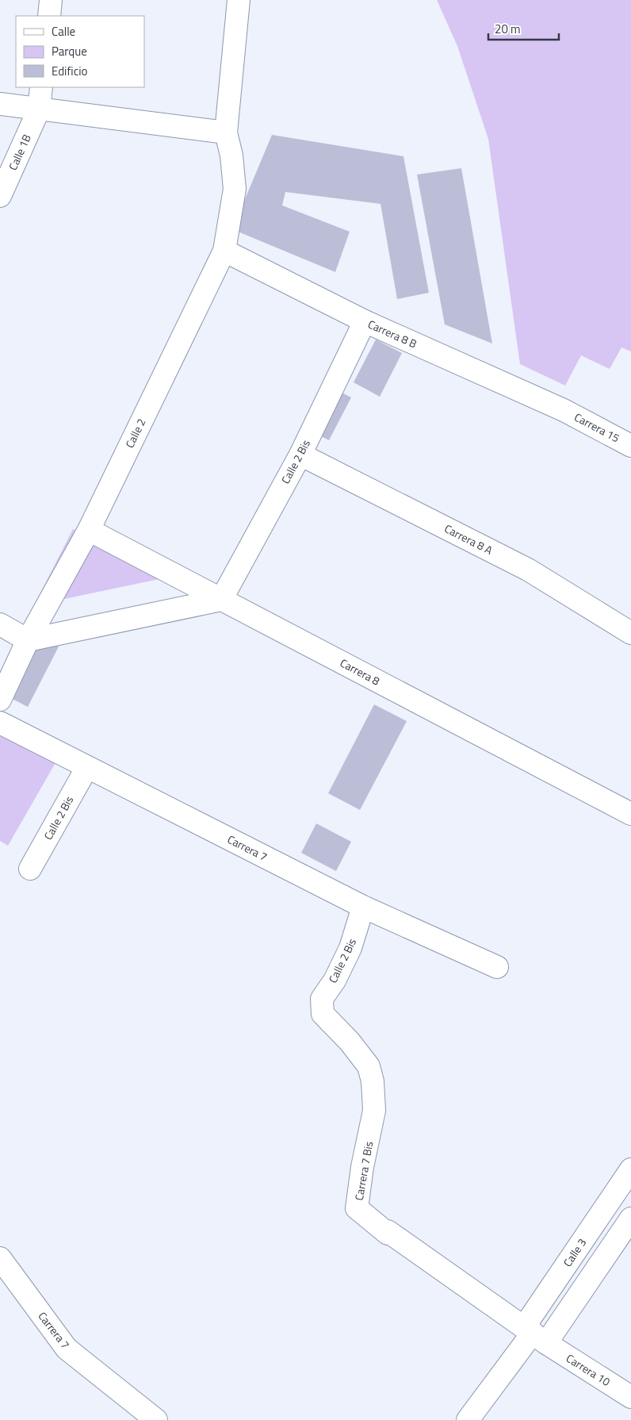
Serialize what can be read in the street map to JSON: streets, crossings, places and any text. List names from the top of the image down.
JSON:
{
  "streets": {
    "street": [
      "Calle 1B",
      "Carrera 8 B",
      "Carrera 15",
      "Calle 2",
      "Calle 2 Bis",
      "Carrera 8 A",
      "Carrera 8",
      "Carrera 7",
      "Carrera 7 Bis",
      "Calle 3",
      "Carrera 10"
    ]
  },
  "crossings": [
    ["Carrera 8 B", "Carrera 15"],
    ["Carrera 8 B", "Calle 2"],
    ["Carrera 8 B", "Calle 2 Bis"],
    ["Calle 2", "Carrera 8"],
    ["Calle 2 Bis", "Carrera 8 A"],
    ["Calle 2 Bis", "Carrera 8"],
    ["Calle 2 Bis", "Carrera 7"],
    ["Calle 2 Bis", "Carrera 7 Bis"],
    ["Carrera 7 Bis", "Calle 3"],
    ["Carrera 7 Bis", "Carrera 10"],
    ["Calle 3", "Carrera 10"]
  ],
  "legend": ["Calle", "Parque", "Edificio"],
  "scale_bar": "20 m"
}
